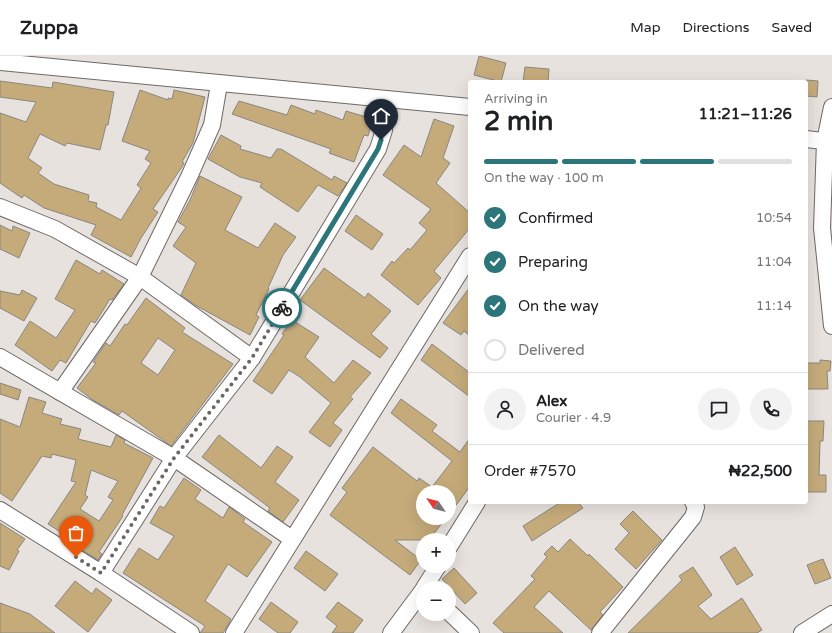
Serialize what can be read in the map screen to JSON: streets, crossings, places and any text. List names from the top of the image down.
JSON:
{
  "north": "top left",
  "page": {
    "header": "Zuppa",
    "nav": ["Map", "Directions", "Saved"],
    "heading": ["2 min", "Arriving in", "11:21–11:26"],
    "panel": [
      "Alex",
      "Courier · 4.9",
      "Order #7570",
      "₦22,500"
    ],
    "bar": "On the way · 100 m",
    "list": [
      ["Confirmed", "10:54"],
      ["Preparing", "11:04"],
      ["On the way", "11:14"],
      "Delivered"
    ],
    "map_buttons": ["+", "−"]
  }
}
